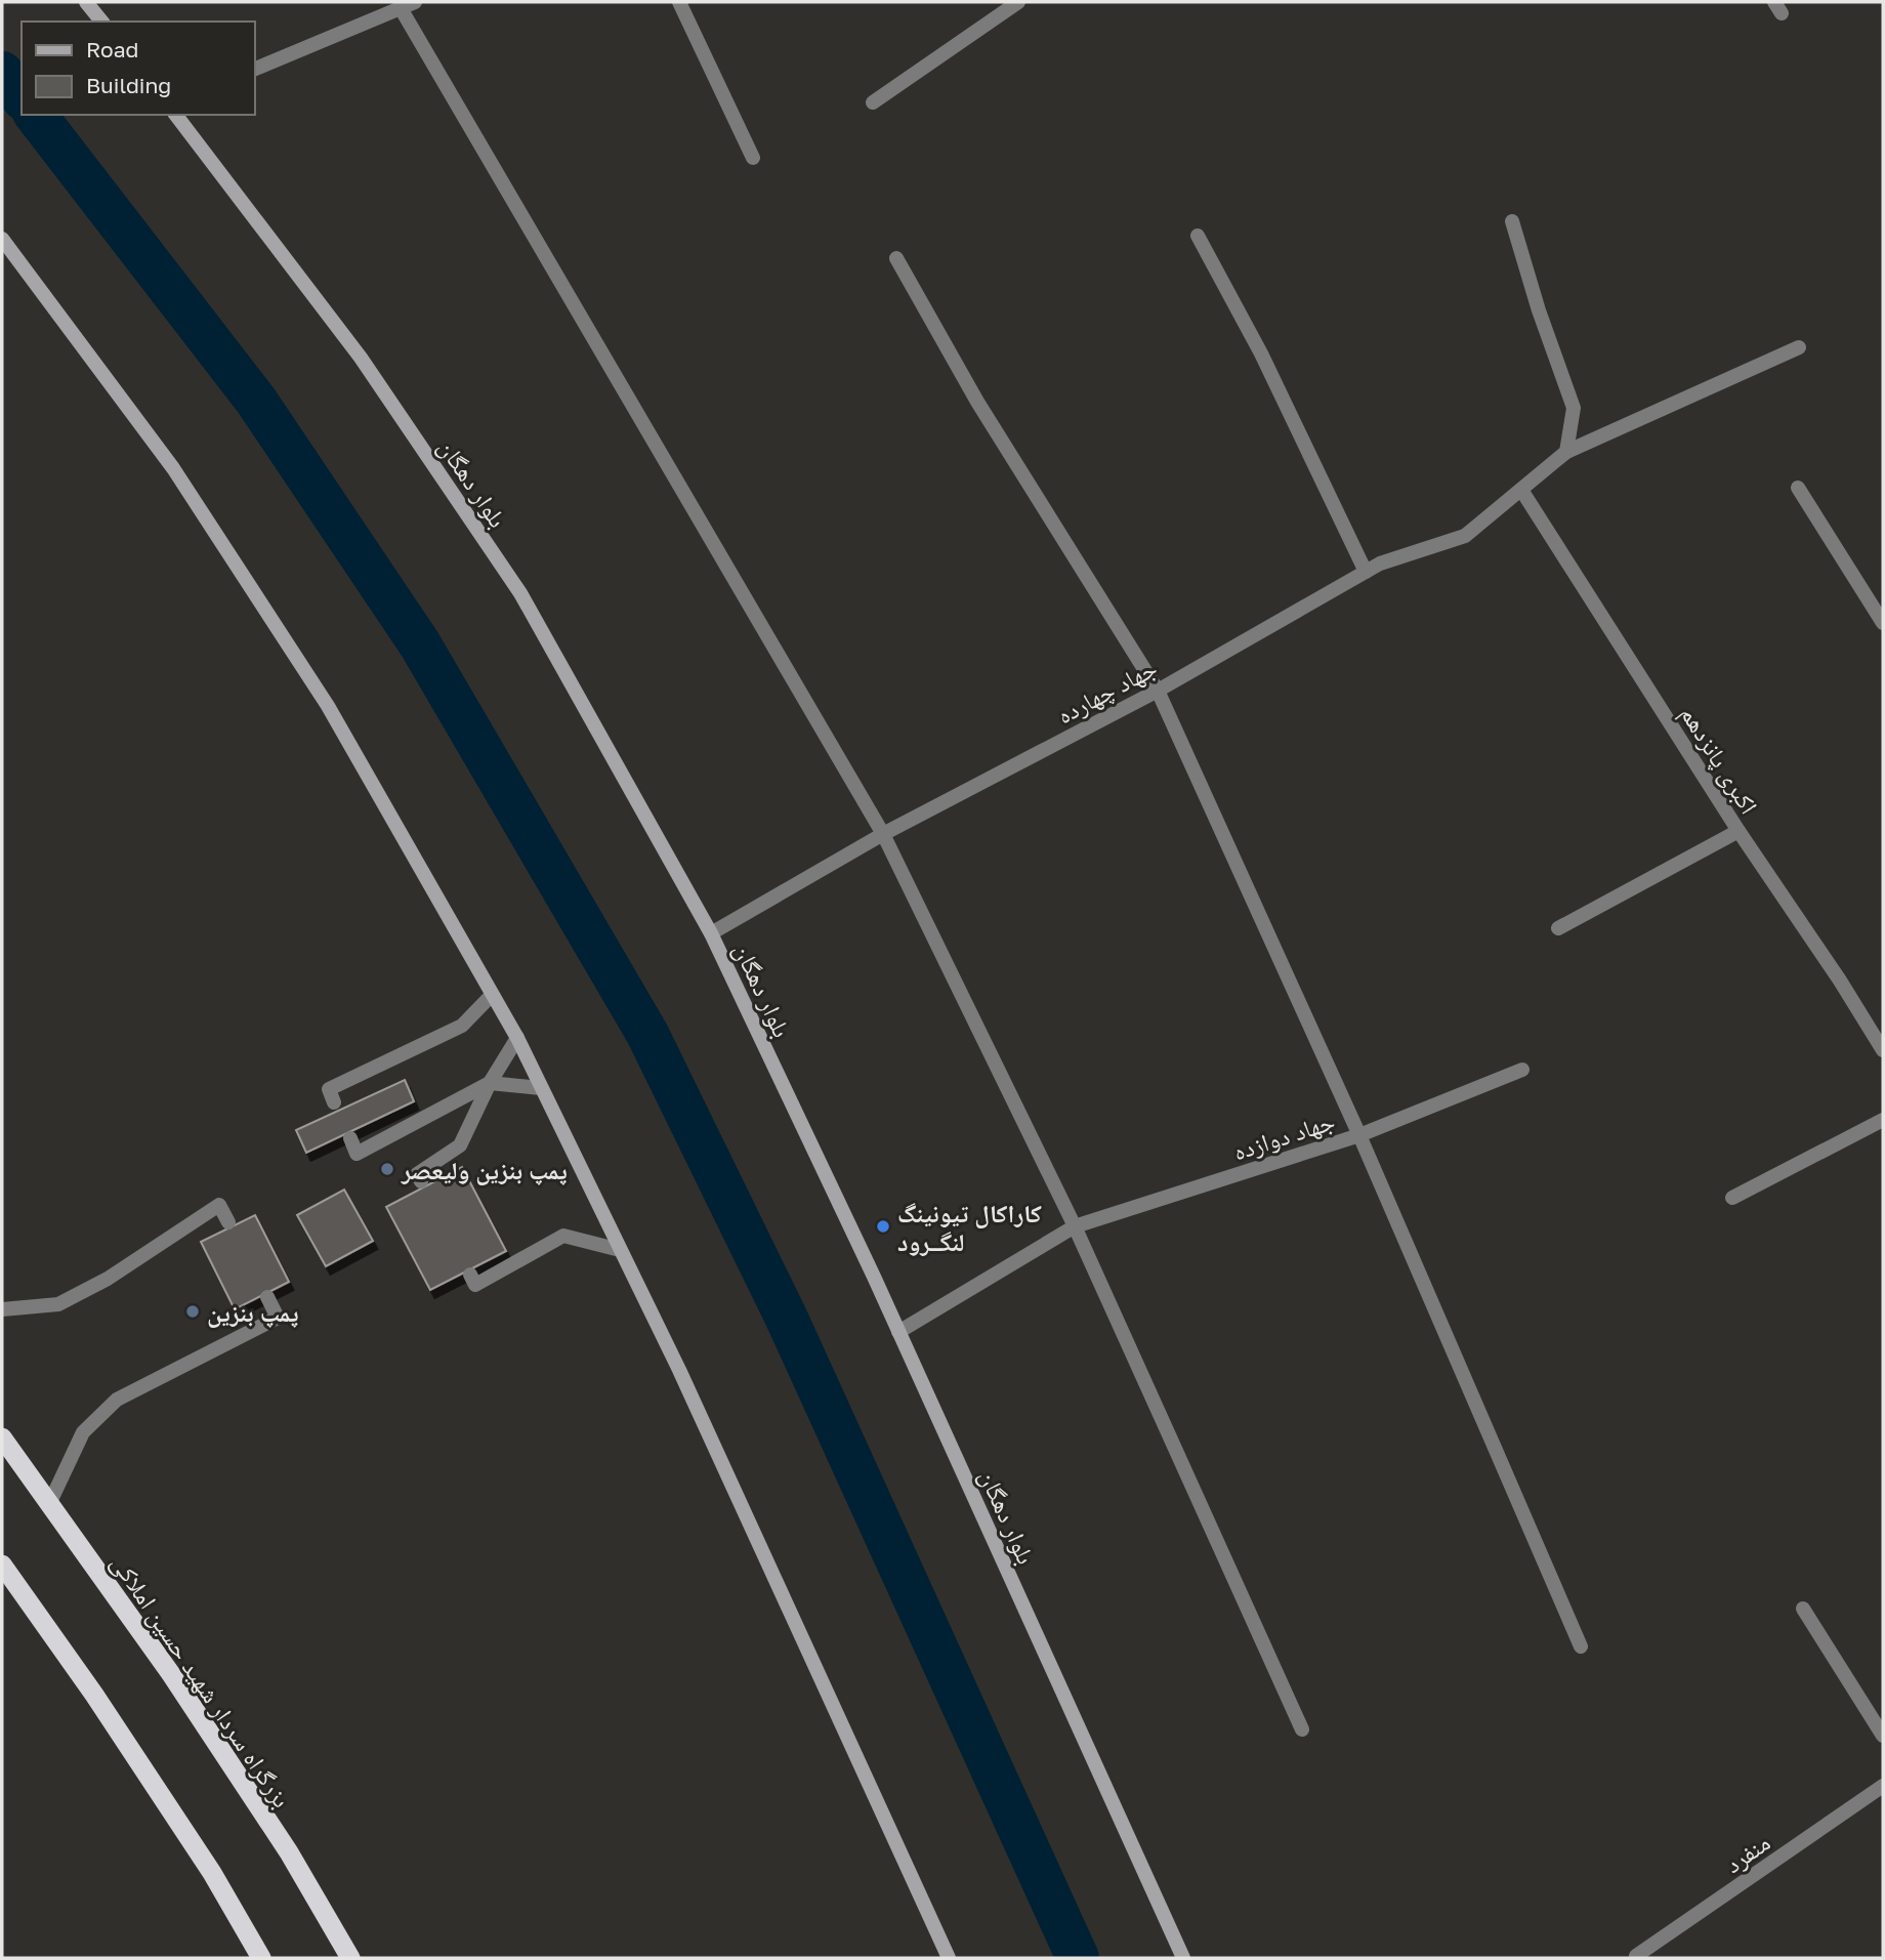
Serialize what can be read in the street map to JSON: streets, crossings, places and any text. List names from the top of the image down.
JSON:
{
  "streets": {
    "highway": ["بزرگراه سردار شهید حسین املاکی"],
    "main road": ["بلوار دهگان"],
    "street": [
      "جهاد چهارده",
      "اکبری پانزدهم",
      "جهاد دوازده",
      "منفرد"
    ]
  },
  "crossings": [
    ["بلوار دهگان", "جهاد چهارده"],
    ["بلوار دهگان", "جهاد دوازده"],
    ["جهاد چهارده", "اکبری پانزدهم"],
    ["جهاد چهارده", "جهاد دوازده"]
  ],
  "places": ["پمپ بنزین ولیعصر", "کاراکال تیونینگ لنگــرود", "پمپ بنزین"],
  "legend": ["Road", "Building"]
}
